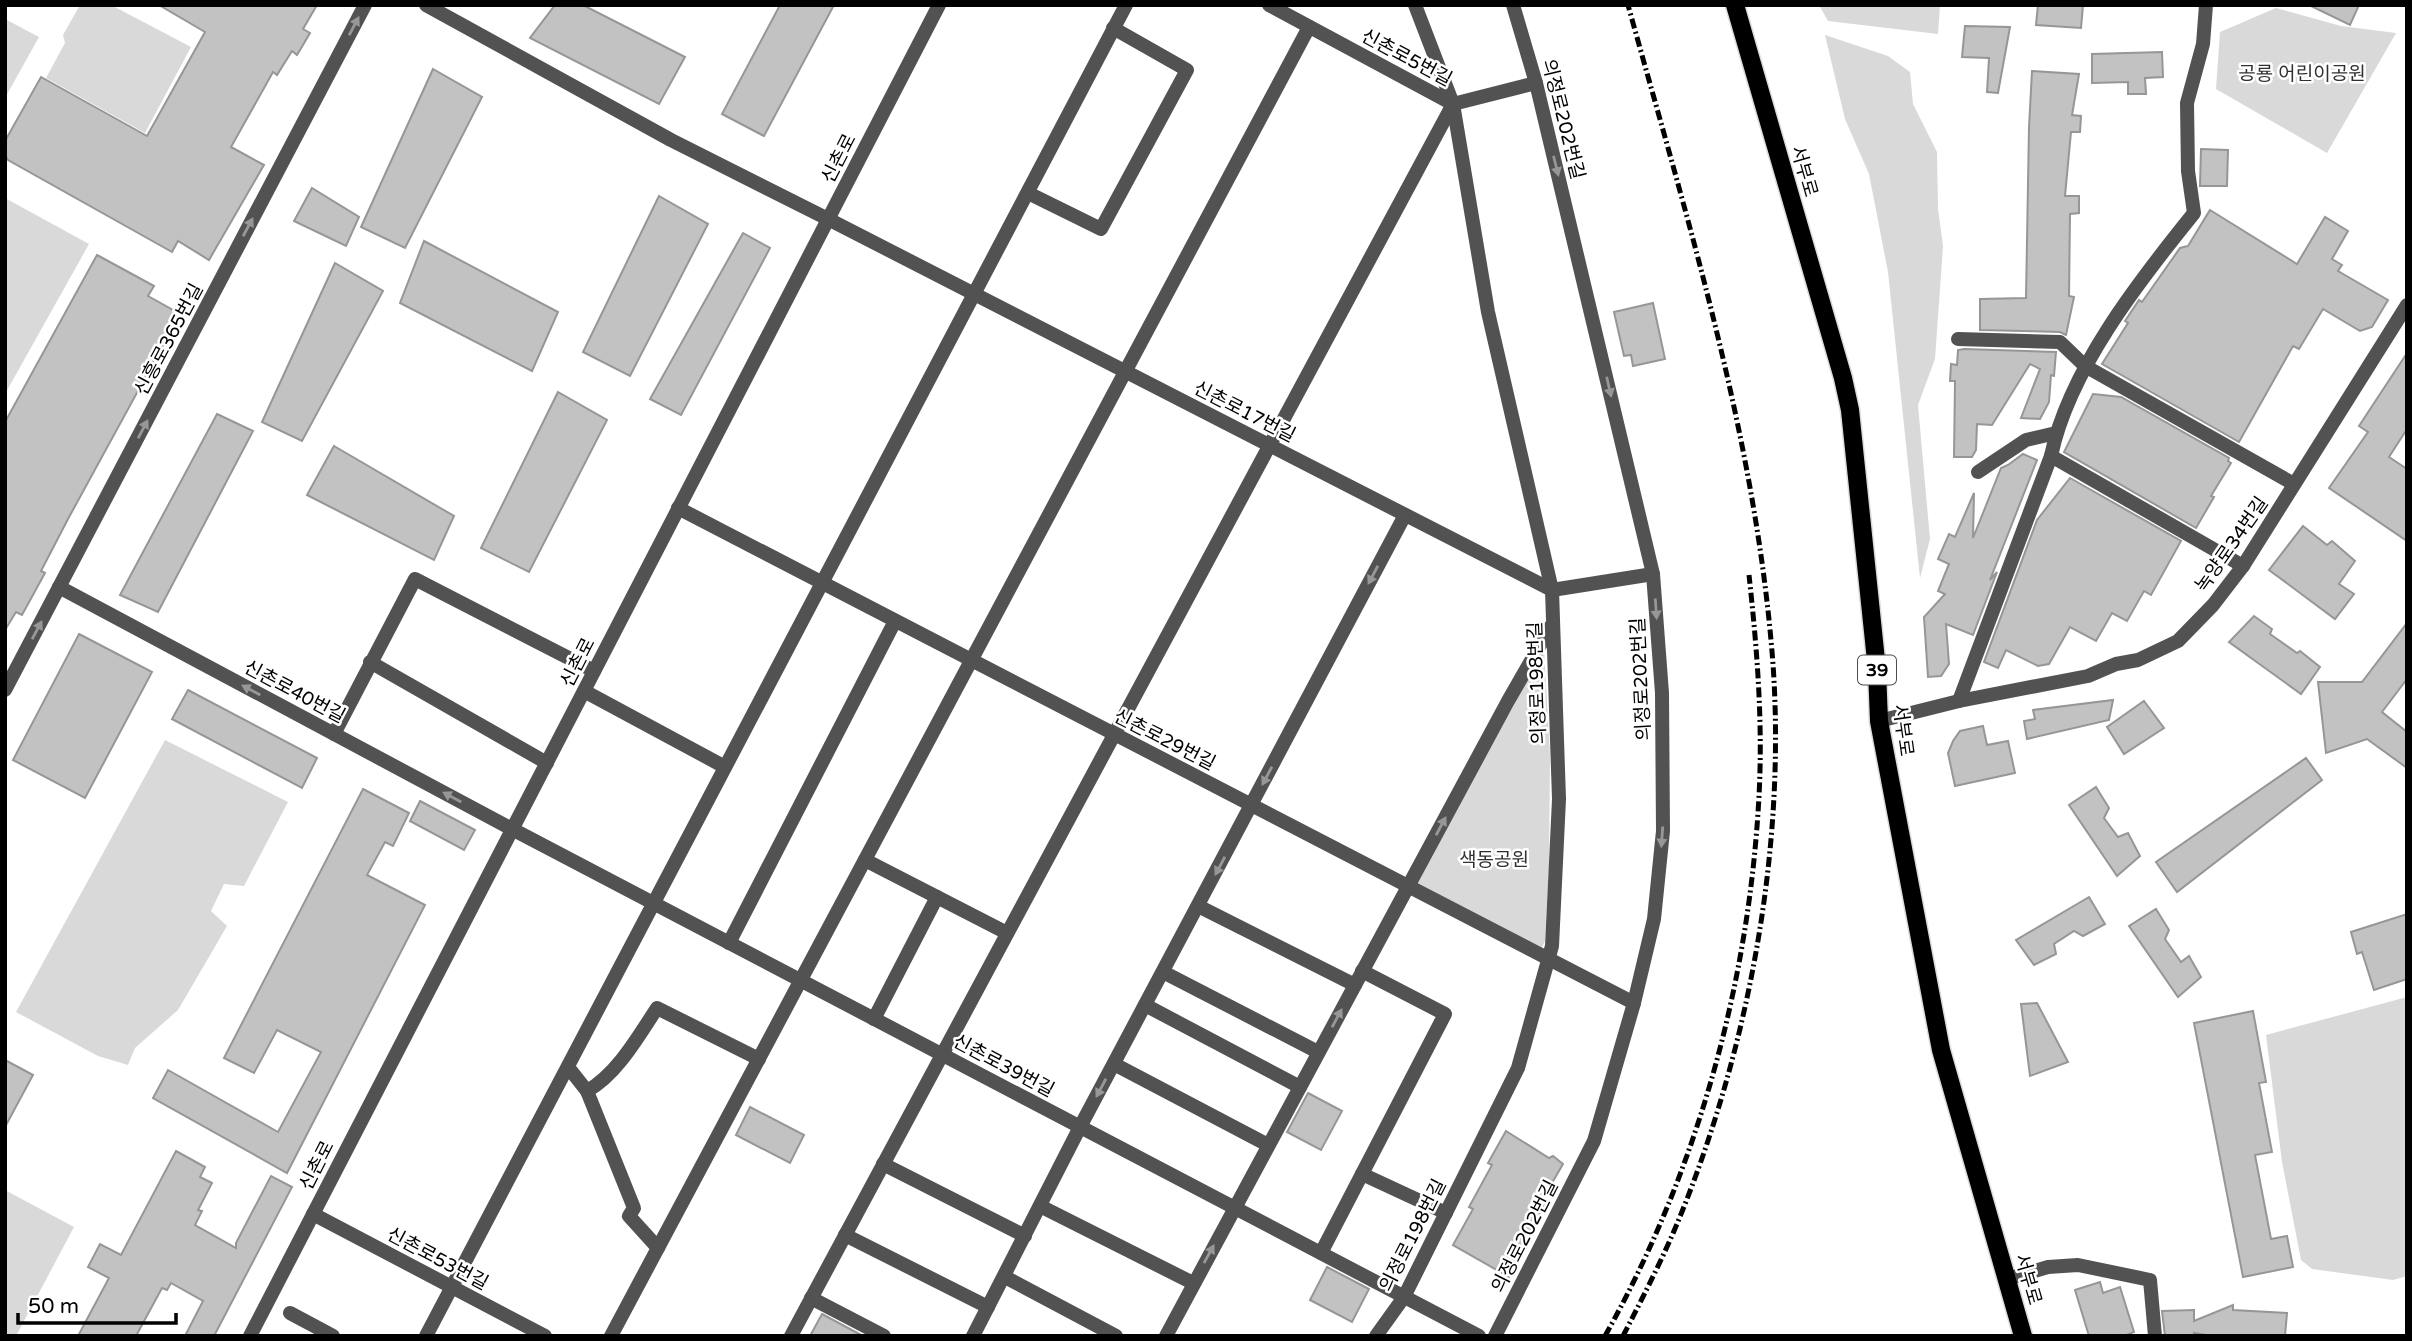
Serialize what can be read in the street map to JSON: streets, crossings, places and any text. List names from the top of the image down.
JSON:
{
  "streets": {
    "main road": ["서부로", "39"],
    "street": [
      "신촌로5번길",
      "의정로202번길",
      "신촌로",
      "신흥로365번길",
      "신촌로17번길",
      "녹양로34번길",
      "의정로198번길",
      "신촌로40번길",
      "신촌로29번길",
      "신촌로39번길",
      "신촌로53번길"
    ]
  },
  "crossings": [
    ["신촌로5번길", "의정로198번길"],
    ["의정로202번길", "신촌로29번길"],
    ["신촌로", "신촌로17번길"],
    ["신촌로", "신촌로40번길"],
    ["신촌로", "신촌로29번길"],
    ["신촌로", "신촌로39번길"],
    ["신촌로", "신촌로53번길"],
    ["서부로", "녹양로34번길"],
    ["신흥로365번길", "신촌로40번길"],
    ["신촌로17번길", "의정로198번길"],
    ["의정로198번길", "신촌로29번길"],
    ["의정로198번길", "신촌로39번길"],
    ["신촌로40번길", "신촌로39번길"]
  ],
  "one_way": ["의정로202번길", "신흥로365번길"],
  "parks": ["공룡 어린이공원", "색동공원"],
  "scale_bar": "50 m"
}
